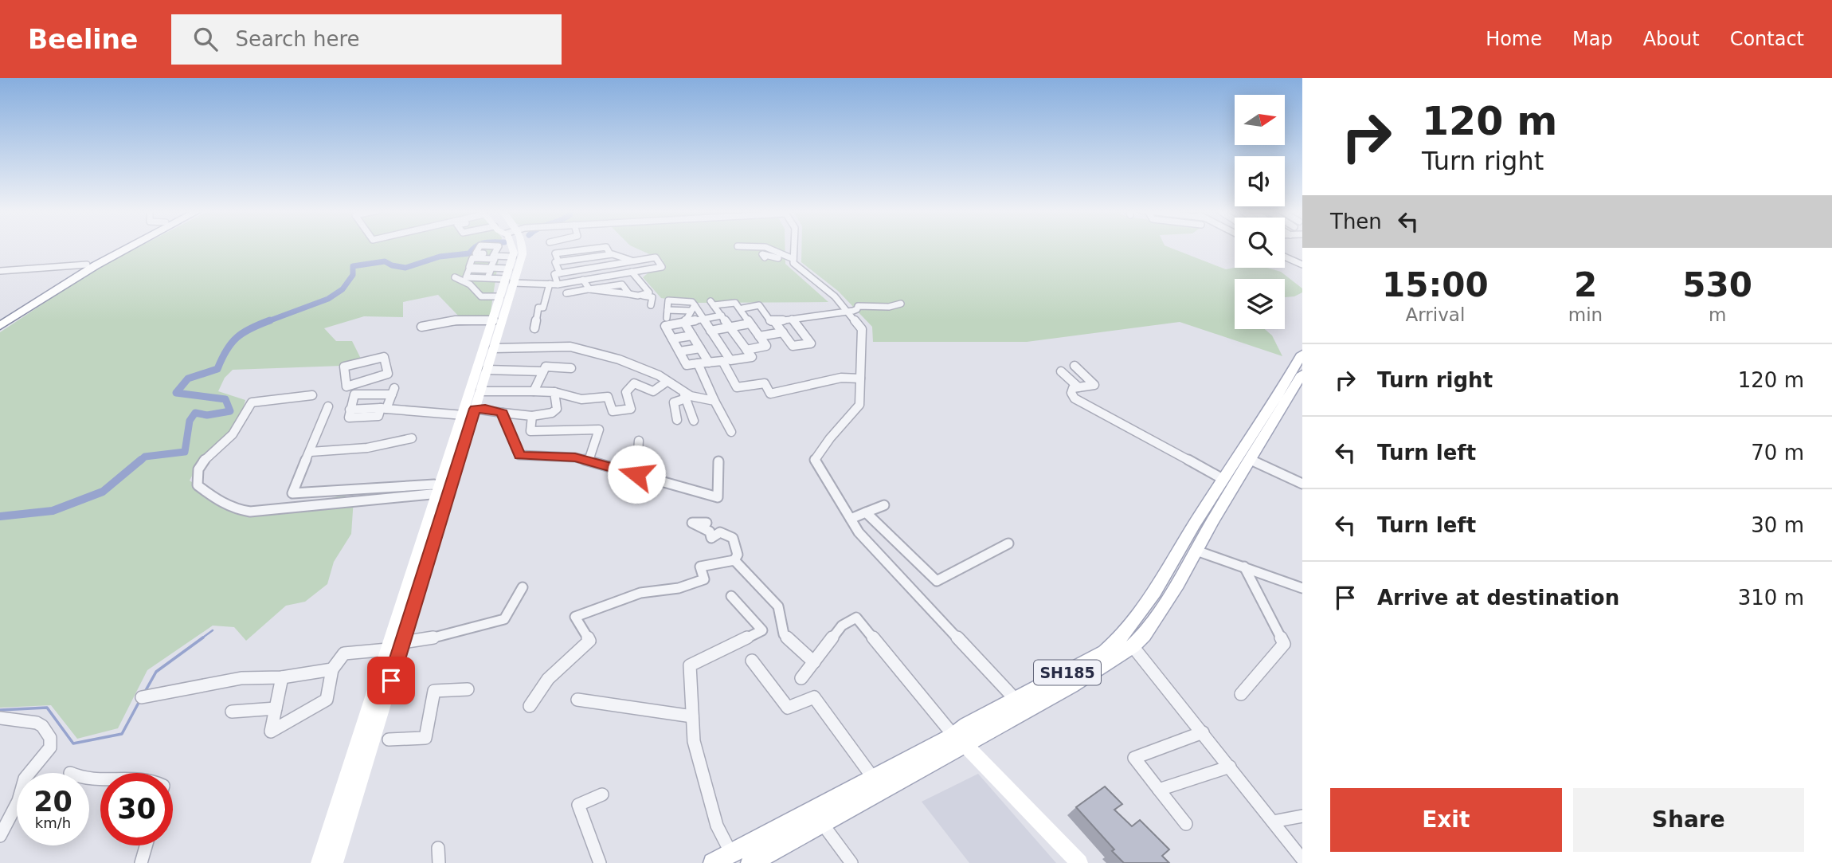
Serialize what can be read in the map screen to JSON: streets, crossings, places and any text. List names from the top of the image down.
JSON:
{
  "streets": {
    "main road": ["SH185"]
  },
  "north": "right",
  "page": {
    "header": "Beeline",
    "search": "Search here",
    "nav": [
      "Home",
      "Map",
      "About",
      "Contact"
    ],
    "turn": ["120 m", "Turn right"],
    "then": "Then",
    "eta": [
      "15:00",
      "Arrival",
      "2",
      "min",
      "530",
      "m"
    ],
    "list": [
      {
        "name": "Turn right",
        "value": "120 m"
      },
      {
        "name": "Turn left",
        "value": "70 m"
      },
      {
        "name": "Turn left",
        "value": "30 m"
      },
      {
        "name": "Arrive at destination",
        "value": "310 m"
      }
    ],
    "speed": "20 km/h",
    "limit": "30",
    "buttons": ["Exit", "Share"]
  }
}
